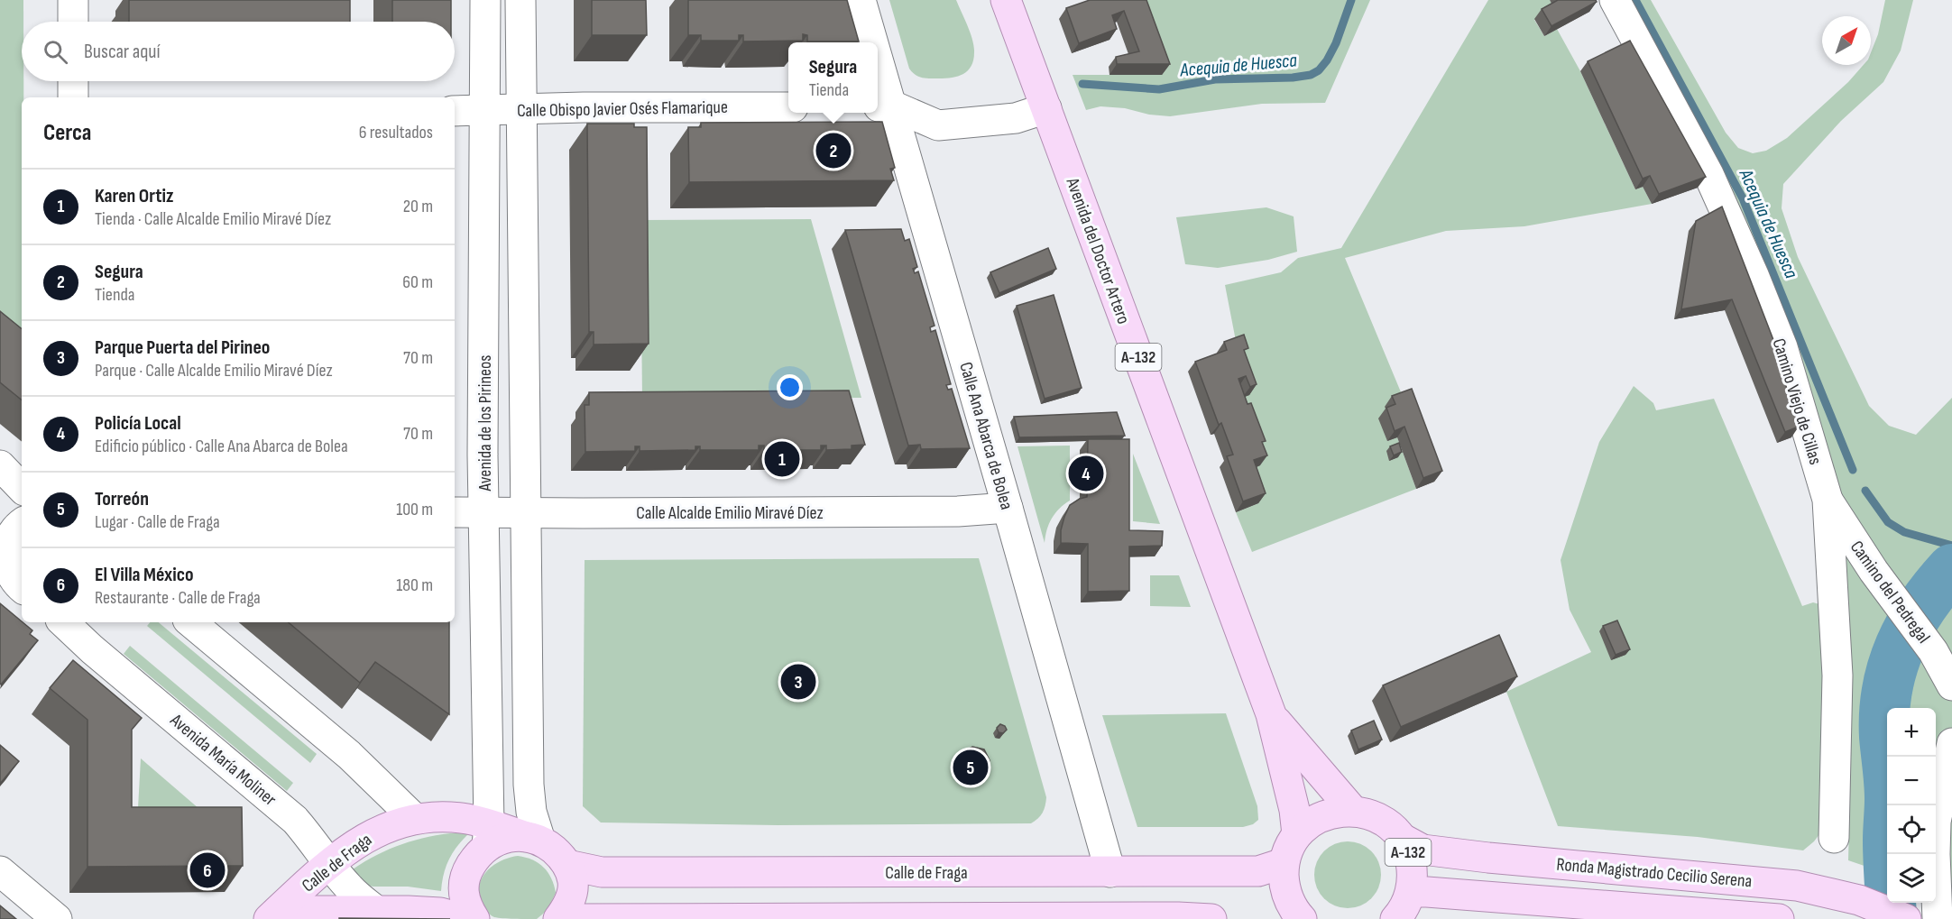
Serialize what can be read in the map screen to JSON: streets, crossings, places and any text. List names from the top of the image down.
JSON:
{
  "streets": {
    "main road": [
      "Avenida del Doctor Artero",
      "A-132",
      "Calle de Fraga",
      "Ronda Magistrado Cecilio Serena"
    ],
    "street": [
      "Calle Obispo Javier Osés Flamarique",
      "Camino Viejo de Cillas",
      "Avenida de los Pirineos",
      "Calle Ana Abarca de Bolea",
      "Calle Alcalde Emilio Miravé Díez",
      "Camino del Pedregal",
      "Avenida María Moliner"
    ]
  },
  "crossings": [
    ["Calle Obispo Javier Osés Flamarique", "Avenida de los Pirineos"],
    ["Avenida del Doctor Artero", "A-132"],
    ["A-132", "Ronda Magistrado Cecilio Serena"],
    ["Camino Viejo de Cillas", "Camino del Pedregal"],
    ["Avenida de los Pirineos", "Calle Alcalde Emilio Miravé Díez"],
    ["Avenida de los Pirineos", "Calle de Fraga"],
    ["Calle Ana Abarca de Bolea", "Calle Alcalde Emilio Miravé Díez"],
    ["Calle Ana Abarca de Bolea", "Calle de Fraga"],
    ["Avenida María Moliner", "Calle de Fraga"]
  ],
  "water": ["Acequia de Huesca"],
  "north": "top right",
  "page": {
    "search": "Buscar aquí",
    "popup": ["Segura", "Tienda"],
    "heading": ["Cerca", "6 resultados"],
    "pins": [
      "2",
      "1",
      "4",
      "3",
      "5",
      "6"
    ],
    "list": [
      {
        "mark": "1",
        "name": "Karen Ortiz",
        "note": "Tienda · Calle Alcalde Emilio Miravé Díez",
        "value": "20 m"
      },
      {
        "mark": "2",
        "name": "Segura",
        "note": "Tienda",
        "value": "60 m"
      },
      {
        "mark": "3",
        "name": "Parque Puerta del Pirineo",
        "note": "Parque · Calle Alcalde Emilio Miravé Díez",
        "value": "70 m"
      },
      {
        "mark": "4",
        "name": "Policía Local",
        "note": "Edificio público · Calle Ana Abarca de Bolea",
        "value": "70 m"
      },
      {
        "mark": "5",
        "name": "Torreón",
        "note": "Lugar · Calle de Fraga",
        "value": "100 m"
      },
      {
        "mark": "6",
        "name": "El Villa México",
        "note": "Restaurante · Calle de Fraga",
        "value": "180 m"
      }
    ],
    "map_buttons": ["+", "−"]
  }
}
